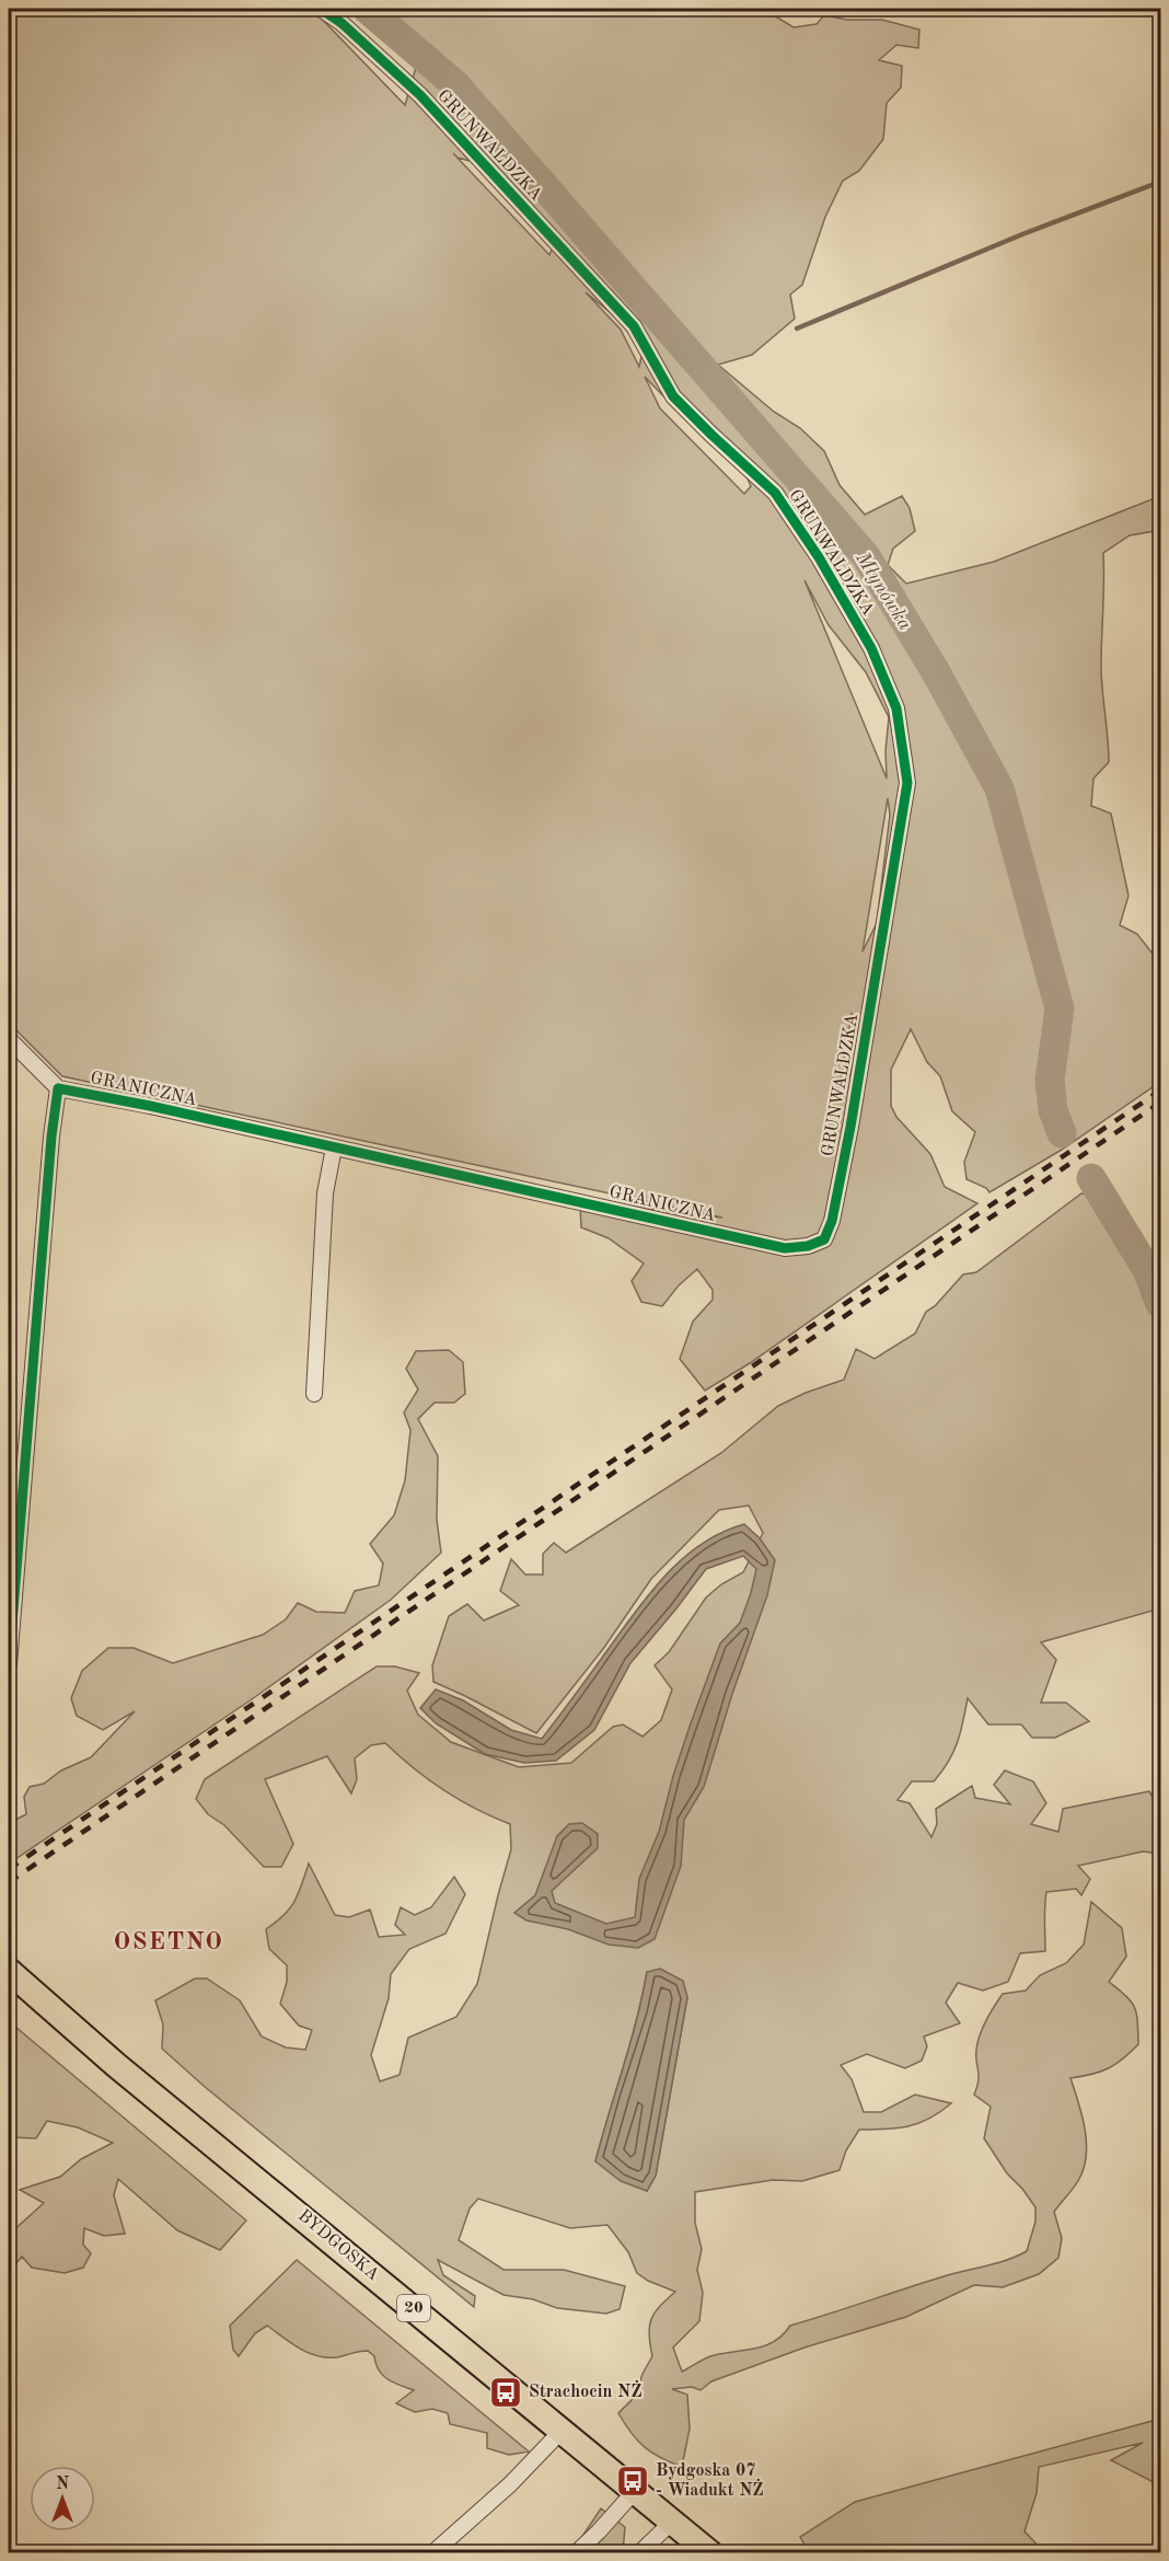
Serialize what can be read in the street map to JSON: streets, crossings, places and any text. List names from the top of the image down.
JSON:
{
  "streets": {
    "main road": ["BYDGOSKA", "20"],
    "street": ["GRUNWALDZKA", "GRANICZNA"]
  },
  "crossings": [
    ["GRUNWALDZKA", "GRANICZNA"]
  ],
  "districts": ["OSETNO"],
  "water": ["Młynówka"],
  "places": {
    "bus stop": ["Strachocin NŻ", "Bydgoska 07 - Wiadukt NŻ"]
  },
  "north": "top"
}
